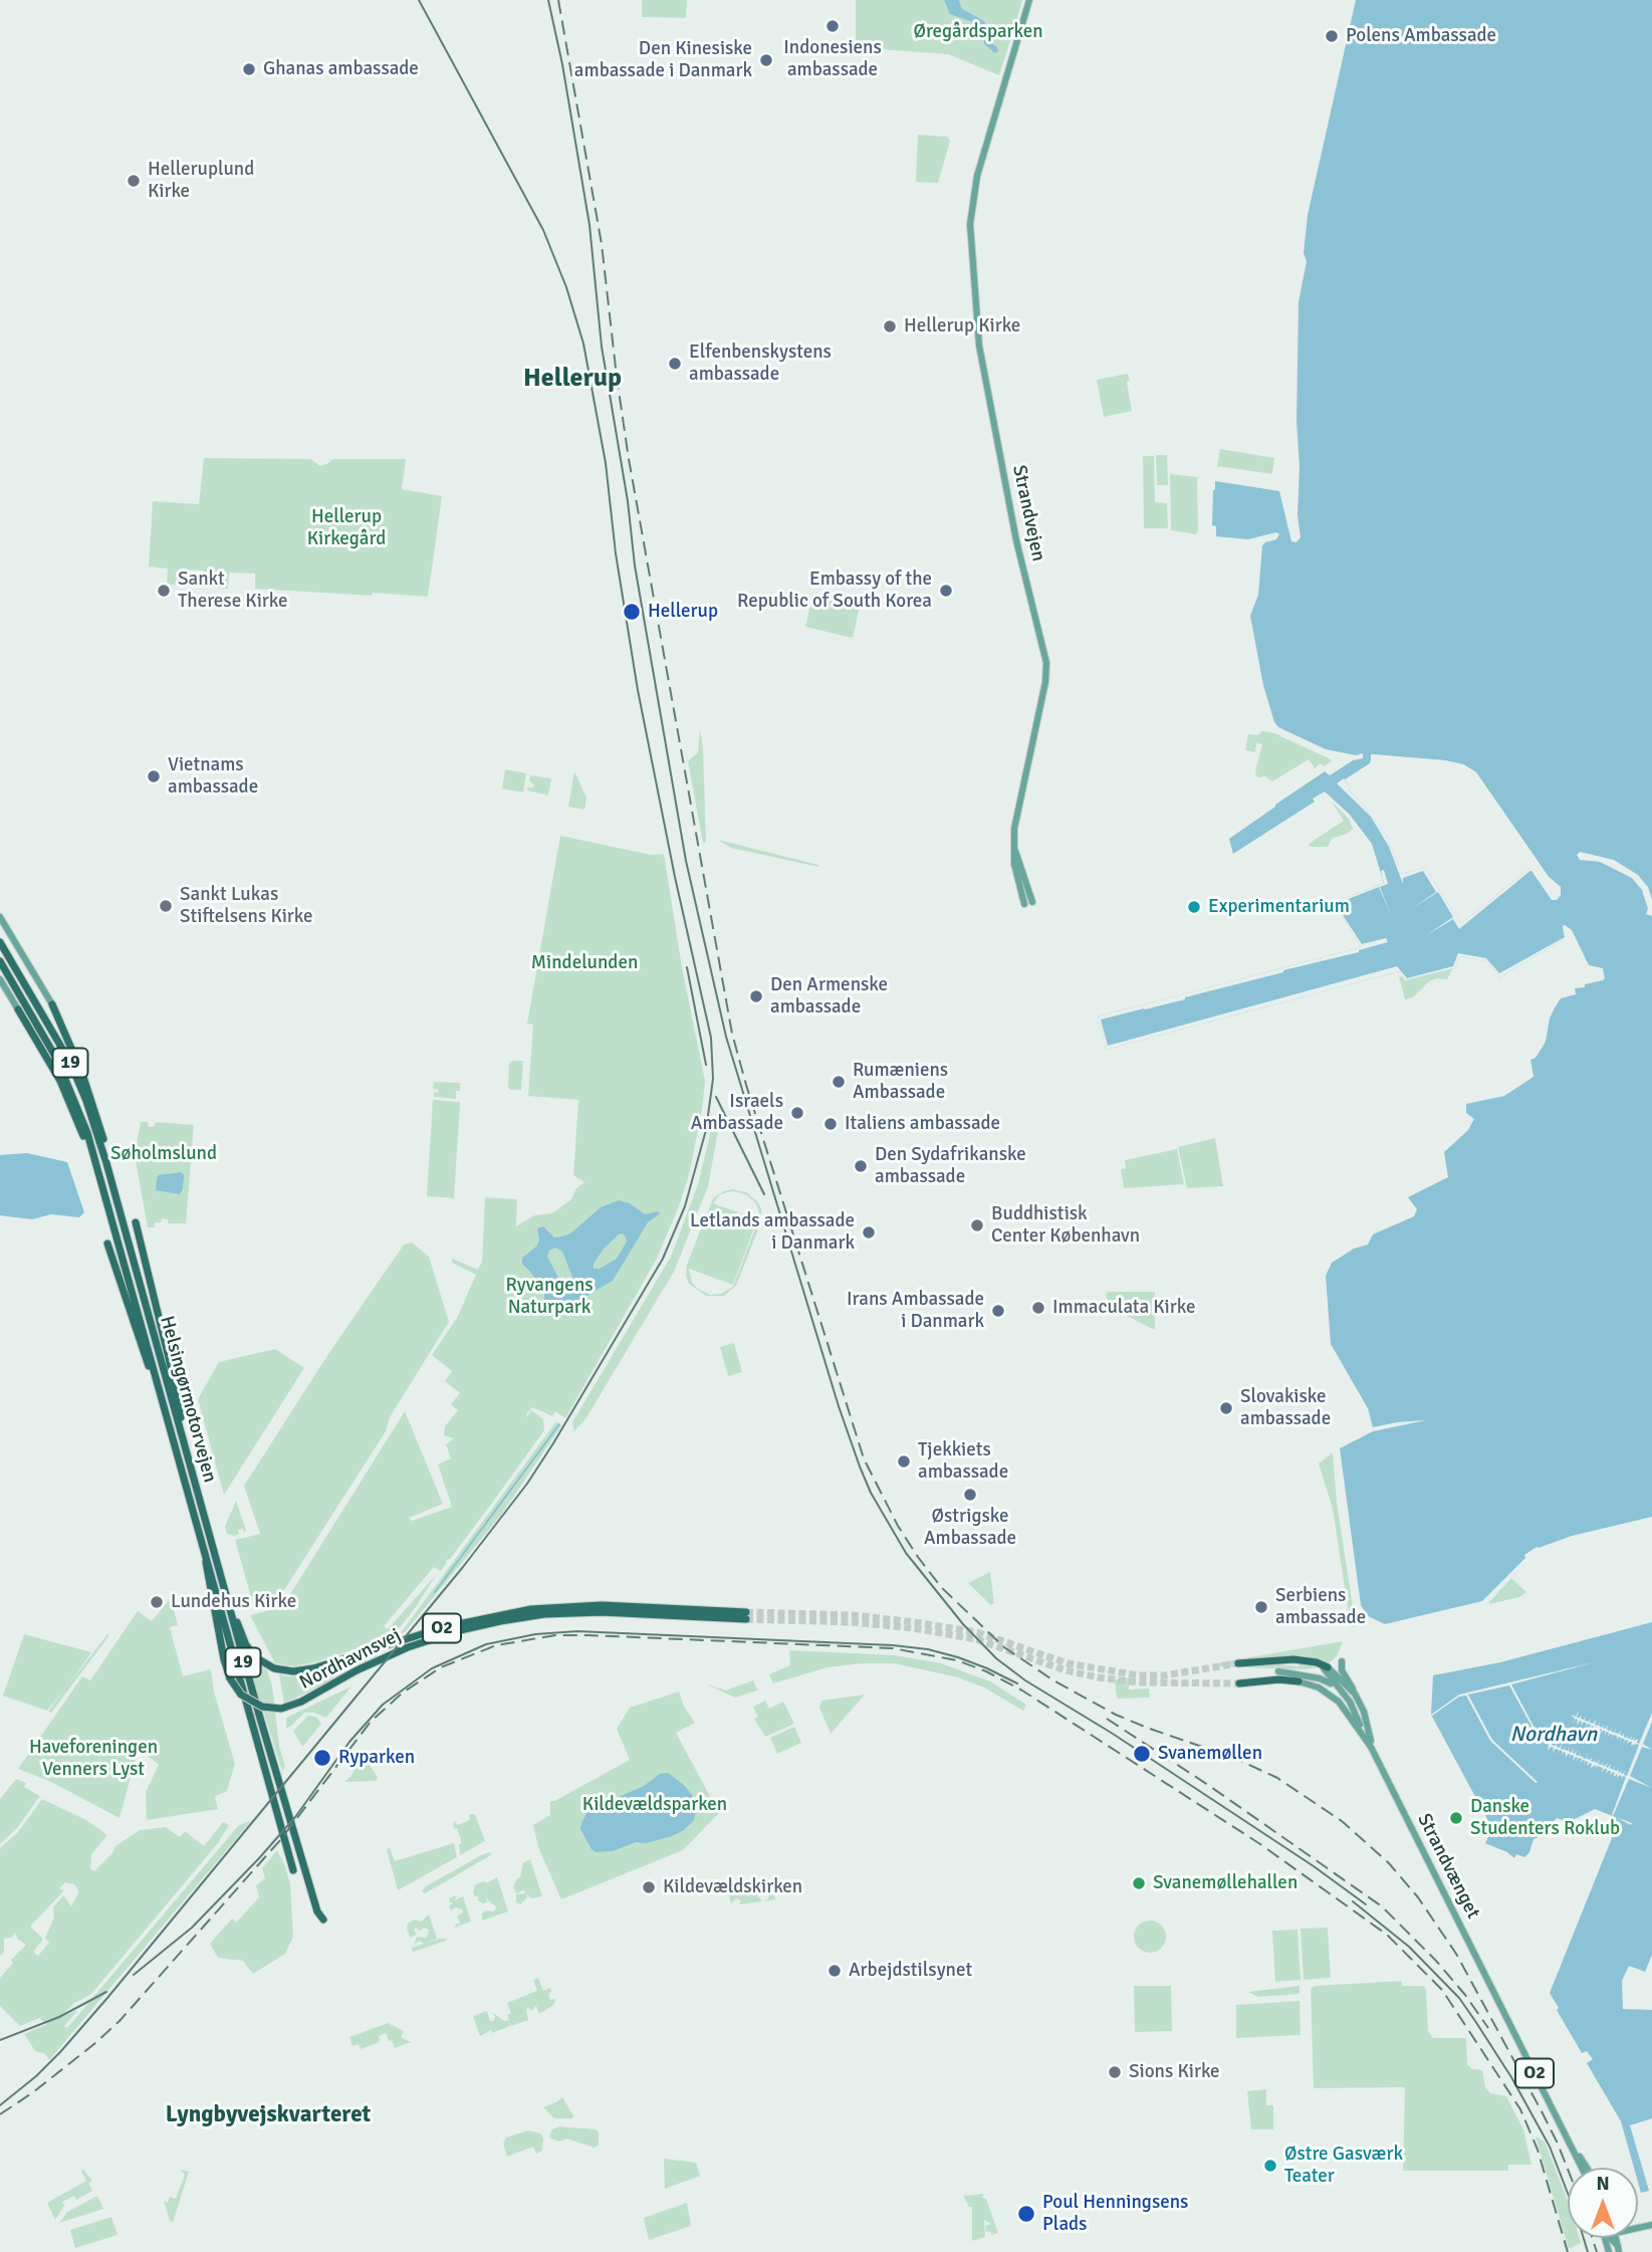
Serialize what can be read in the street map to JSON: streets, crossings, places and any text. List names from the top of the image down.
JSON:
{
  "streets": {
    "highway": [
      "19",
      "Helsingørmotorvejen",
      "O2",
      "Nordhavnsvej"
    ],
    "main road": ["Strandvejen", "Strandvænget"]
  },
  "crossings": [
    ["Helsingørmotorvejen", "Nordhavnsvej"],
    ["O2", "Strandvænget"]
  ],
  "districts": ["Hellerup", "Lyngbyvejskvarteret"],
  "water": ["Nordhavn"],
  "parks": [
    "Øregårdsparken",
    "Hellerup Kirkegård",
    "Mindelunden",
    "Søholmslund",
    "Ryvangens Naturpark",
    "Haveforeningen Venners Lyst",
    "Kildevældsparken"
  ],
  "places": [
    "Indonesiens ambassade",
    "Polens Ambassade",
    "Den Kinesiske ambassade i Danmark",
    "Ghanas ambassade",
    "Helleruplund Kirke",
    "Hellerup Kirke",
    "Elfenbenskystens ambassade",
    "Sankt Therese Kirke",
    "Embassy of the Republic of South Korea",
    "Hellerup",
    "Vietnams ambassade",
    "Sankt Lukas Stiftelsens Kirke",
    "Experimentarium",
    "Den Armenske ambassade",
    "Rumæniens Ambassade",
    "Israels Ambassade",
    "Italiens ambassade",
    "Den Sydafrikanske ambassade",
    "Buddhistisk Center København",
    "Letlands ambassade i Danmark",
    "Immaculata Kirke",
    "Irans Ambassade i Danmark",
    "Slovakiske ambassade",
    "Tjekkiets ambassade",
    "Østrigske Ambassade",
    "Lundehus Kirke",
    "Serbiens ambassade",
    "Svanemøllen",
    "Ryparken",
    "Danske Studenters Roklub",
    "Svanemøllehallen",
    "Kildevældskirken",
    "Arbejdstilsynet",
    "Sions Kirke",
    "Østre Gasværk Teater",
    "Poul Henningsens Plads"
  ],
  "north": "top"
}
